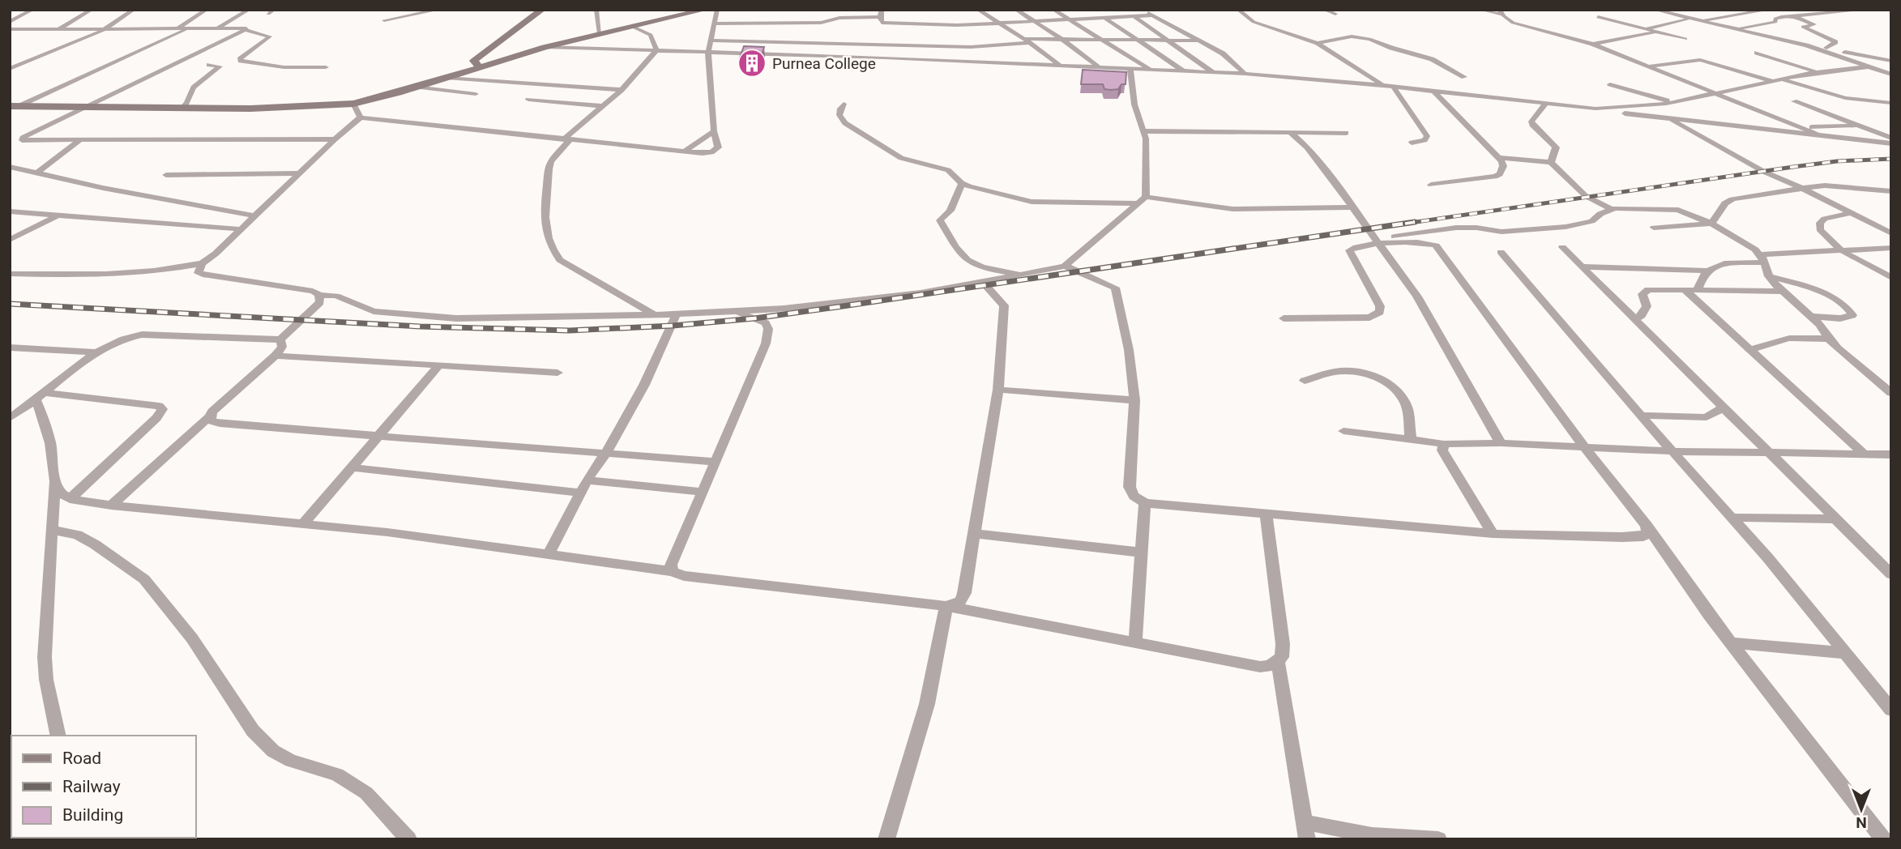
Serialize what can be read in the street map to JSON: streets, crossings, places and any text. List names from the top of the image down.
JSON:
{
  "places": {
    "building": ["Purnea College"]
  },
  "legend": ["Road", "Railway", "Building"],
  "north": "bottom"
}
